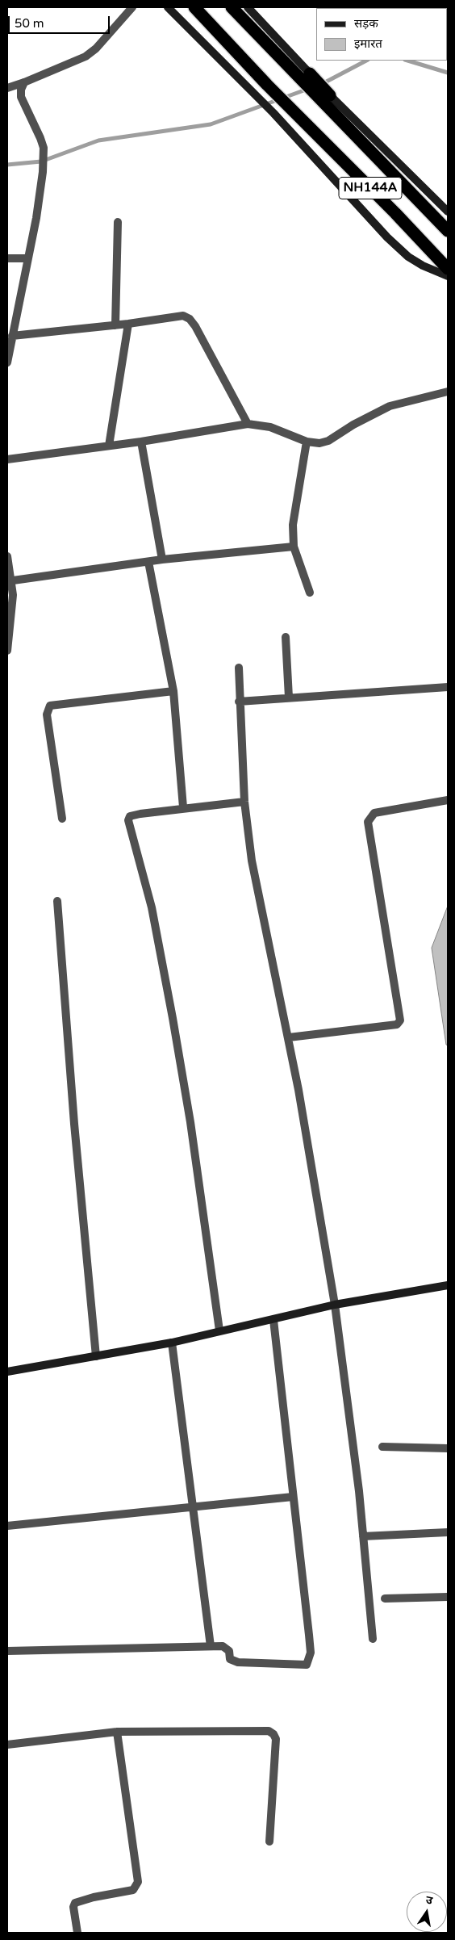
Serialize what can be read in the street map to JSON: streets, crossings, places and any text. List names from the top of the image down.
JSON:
{
  "streets": {
    "highway": ["NH144A"]
  },
  "legend": ["सड़क", "इमारत"],
  "scale_bar": "50 m",
  "north": "top"
}
